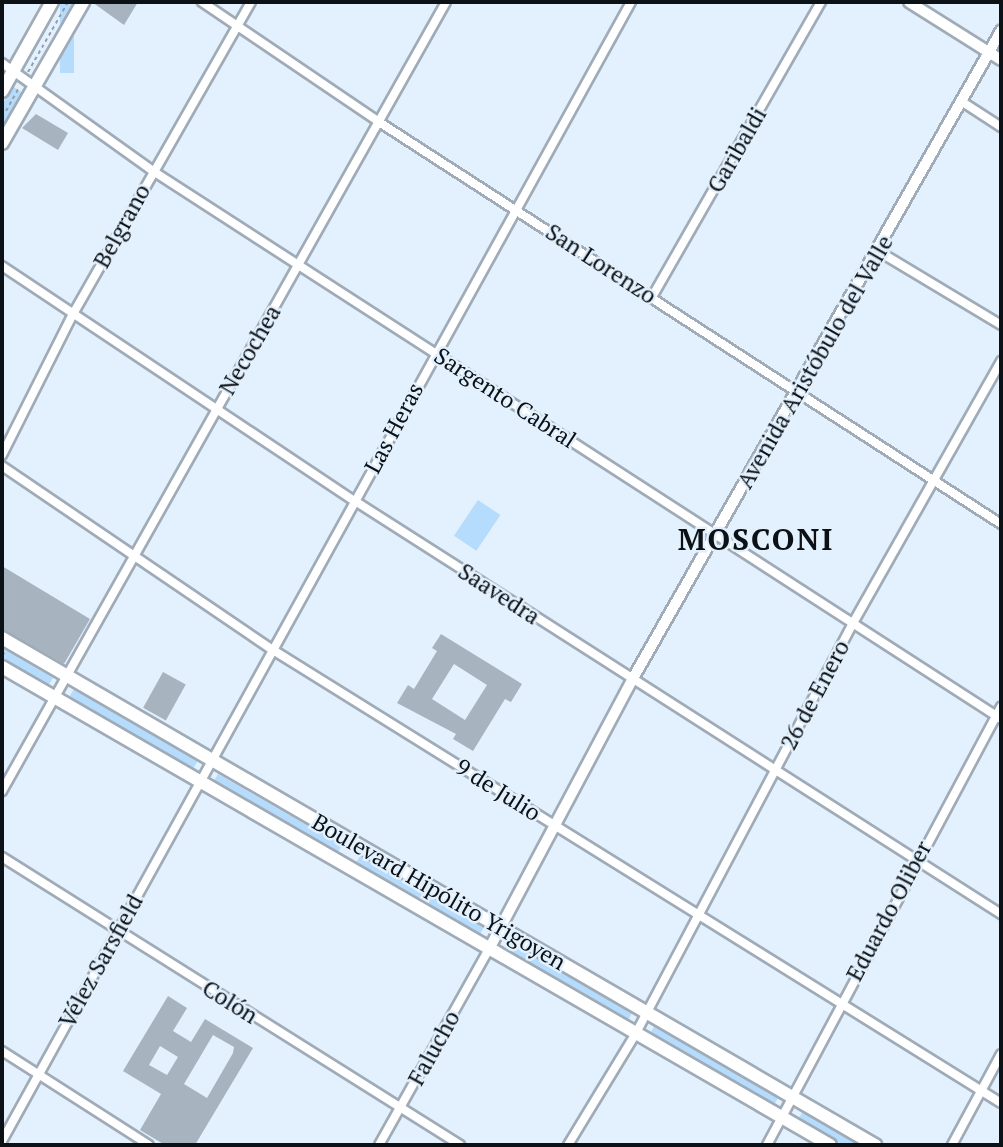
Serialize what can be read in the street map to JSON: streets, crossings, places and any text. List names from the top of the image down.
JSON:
{
  "streets": {
    "main road": ["Boulevard Hipólito Yrigoyen"],
    "street": [
      "Garibaldi",
      "Belgrano",
      "San Lorenzo",
      "Necochea",
      "Avenida Aristóbulo del Valle",
      "Sargento Cabral",
      "Las Heras",
      "Saavedra",
      "26 de Enero",
      "9 de Julio",
      "Eduardo Oliber",
      "Vélez Sarsfield",
      "Colón",
      "Falucho"
    ]
  },
  "crossings": [
    ["Garibaldi", "San Lorenzo"],
    ["Belgrano", "San Lorenzo"],
    ["Belgrano", "Sargento Cabral"],
    ["Belgrano", "Saavedra"],
    ["San Lorenzo", "Necochea"],
    ["San Lorenzo", "Avenida Aristóbulo del Valle"],
    ["San Lorenzo", "Las Heras"],
    ["San Lorenzo", "26 de Enero"],
    ["Necochea", "Sargento Cabral"],
    ["Necochea", "Saavedra"],
    ["Necochea", "9 de Julio"],
    ["Necochea", "Boulevard Hipólito Yrigoyen"],
    ["Avenida Aristóbulo del Valle", "Sargento Cabral"],
    ["Avenida Aristóbulo del Valle", "Saavedra"],
    ["Avenida Aristóbulo del Valle", "9 de Julio"],
    ["Avenida Aristóbulo del Valle", "Boulevard Hipólito Yrigoyen"],
    ["Avenida Aristóbulo del Valle", "Falucho"],
    ["Sargento Cabral", "Las Heras"],
    ["Sargento Cabral", "26 de Enero"],
    ["Sargento Cabral", "Eduardo Oliber"],
    ["Las Heras", "Saavedra"],
    ["Las Heras", "9 de Julio"],
    ["Las Heras", "Boulevard Hipólito Yrigoyen"],
    ["Las Heras", "Vélez Sarsfield"],
    ["Saavedra", "26 de Enero"],
    ["Saavedra", "Eduardo Oliber"],
    ["26 de Enero", "9 de Julio"],
    ["26 de Enero", "Boulevard Hipólito Yrigoyen"],
    ["9 de Julio", "Eduardo Oliber"],
    ["Boulevard Hipólito Yrigoyen", "Eduardo Oliber"],
    ["Boulevard Hipólito Yrigoyen", "Vélez Sarsfield"],
    ["Boulevard Hipólito Yrigoyen", "Falucho"],
    ["Vélez Sarsfield", "Colón"],
    ["Colón", "Falucho"]
  ],
  "districts": ["MOSCONI"]
}
